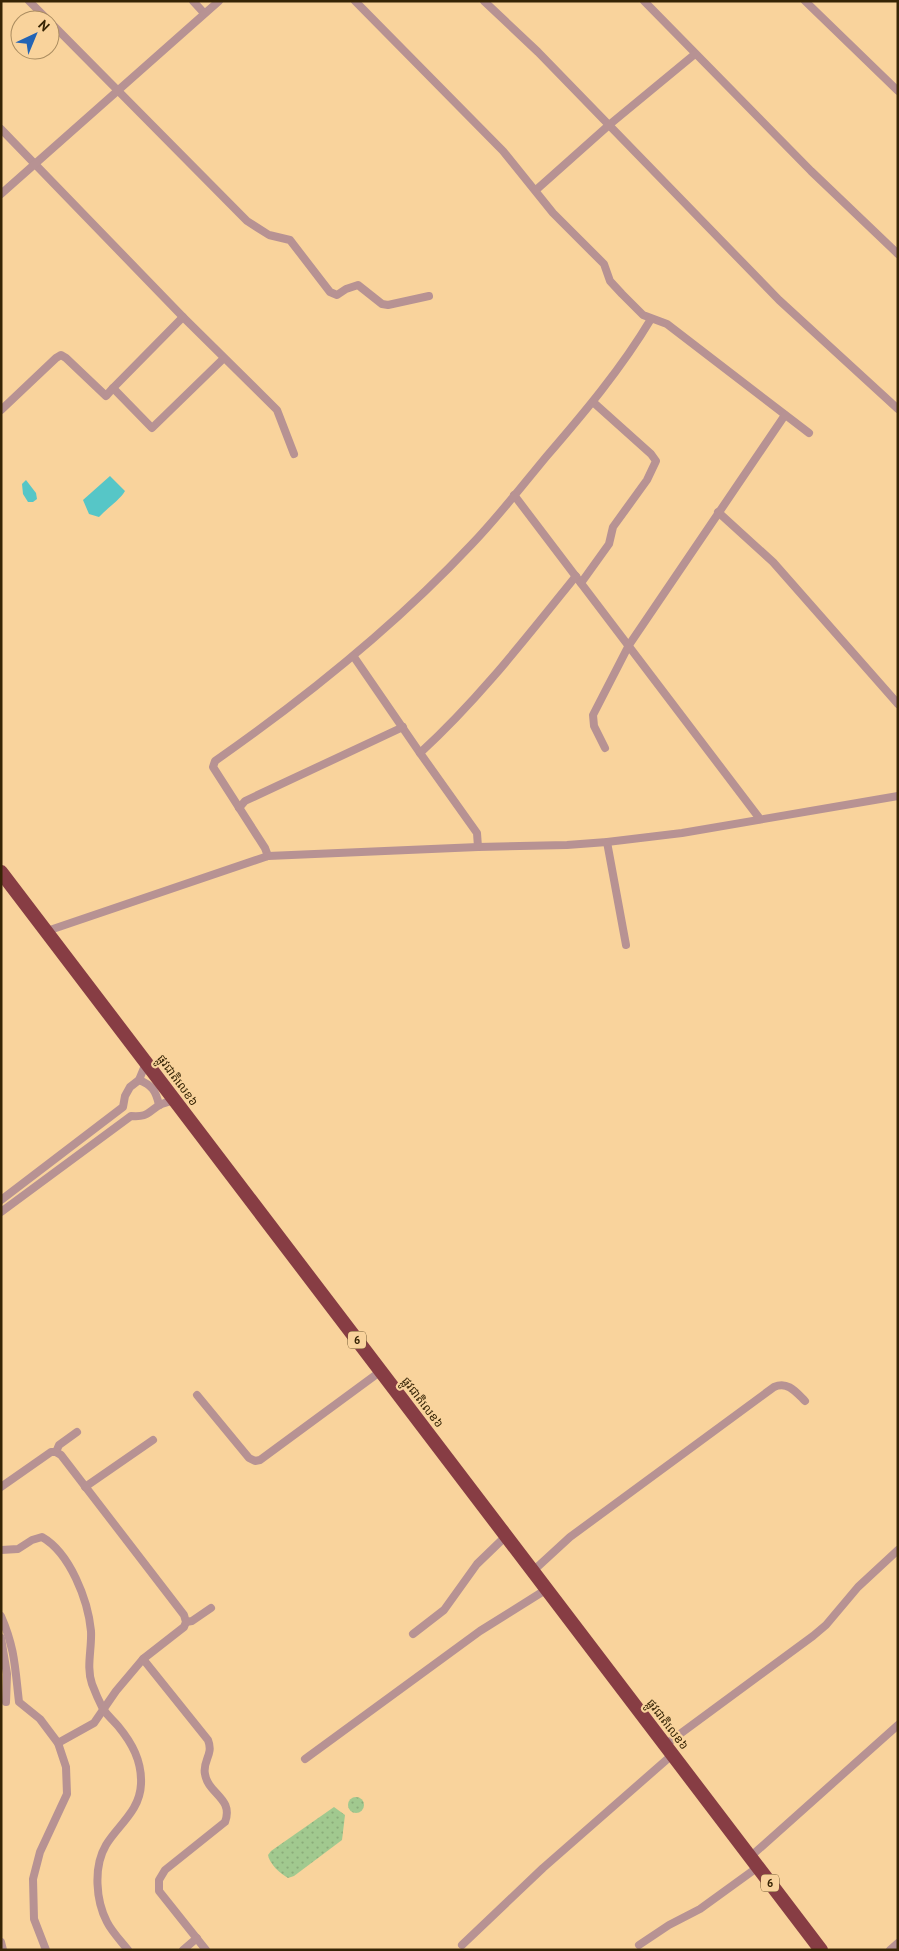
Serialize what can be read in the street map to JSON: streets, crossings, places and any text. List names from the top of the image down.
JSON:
{
  "streets": {
    "highway": ["ផ្លូវជាតិលេខ៦", "6"]
  },
  "north": "top right"
}
